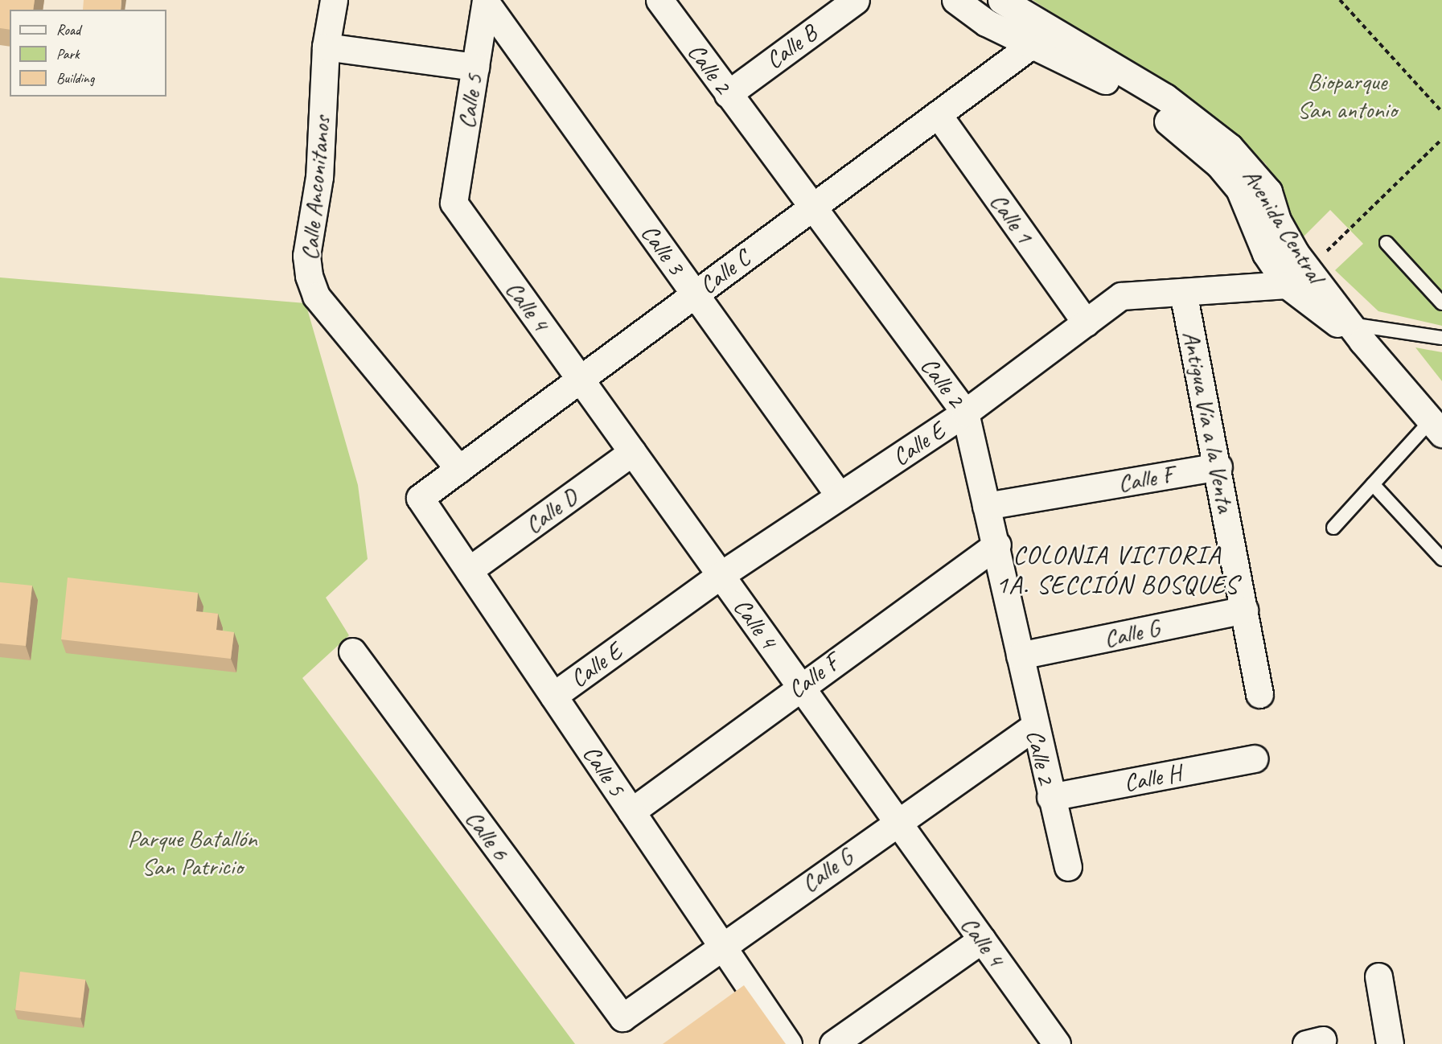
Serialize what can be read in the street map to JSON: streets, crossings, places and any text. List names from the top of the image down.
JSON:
{
  "streets": {
    "street": [
      "Calle B",
      "Calle 2",
      "Calle 5",
      "Calle Anconitanos",
      "Calle 1",
      "Avenida Central",
      "Calle 3",
      "Calle C",
      "Calle 4",
      "Antigua Vía a la Venta",
      "Calle E",
      "Calle F",
      "Calle D",
      "Calle G",
      "Calle H",
      "Calle 6"
    ]
  },
  "crossings": [
    ["Calle B", "Calle 2"],
    ["Calle 2", "Calle C"],
    ["Calle 2", "Calle E"],
    ["Calle 2", "Calle F"],
    ["Calle 2", "Calle G"],
    ["Calle 2", "Calle H"],
    ["Calle 5", "Calle 3"],
    ["Calle 5", "Calle C"],
    ["Calle 5", "Calle 4"],
    ["Calle 5", "Calle E"],
    ["Calle 5", "Calle F"],
    ["Calle 5", "Calle D"],
    ["Calle 5", "Calle G"],
    ["Calle Anconitanos", "Calle C"],
    ["Calle 1", "Calle C"],
    ["Calle 1", "Calle E"],
    ["Avenida Central", "Calle C"],
    ["Avenida Central", "Calle E"],
    ["Calle 3", "Calle C"],
    ["Calle 3", "Calle E"],
    ["Calle C", "Calle 4"],
    ["Calle 4", "Calle E"],
    ["Calle 4", "Calle F"],
    ["Calle 4", "Calle D"],
    ["Calle 4", "Calle G"],
    ["Antigua Vía a la Venta", "Calle E"],
    ["Antigua Vía a la Venta", "Calle F"],
    ["Antigua Vía a la Venta", "Calle G"],
    ["Calle G", "Calle 6"]
  ],
  "districts": ["COLONIA VICTORIA 1A. SECCIÓN BOSQUES"],
  "parks": ["Bioparque San antonio", "Parque Batallón San Patricio"],
  "legend": ["Road", "Park", "Building"]
}
